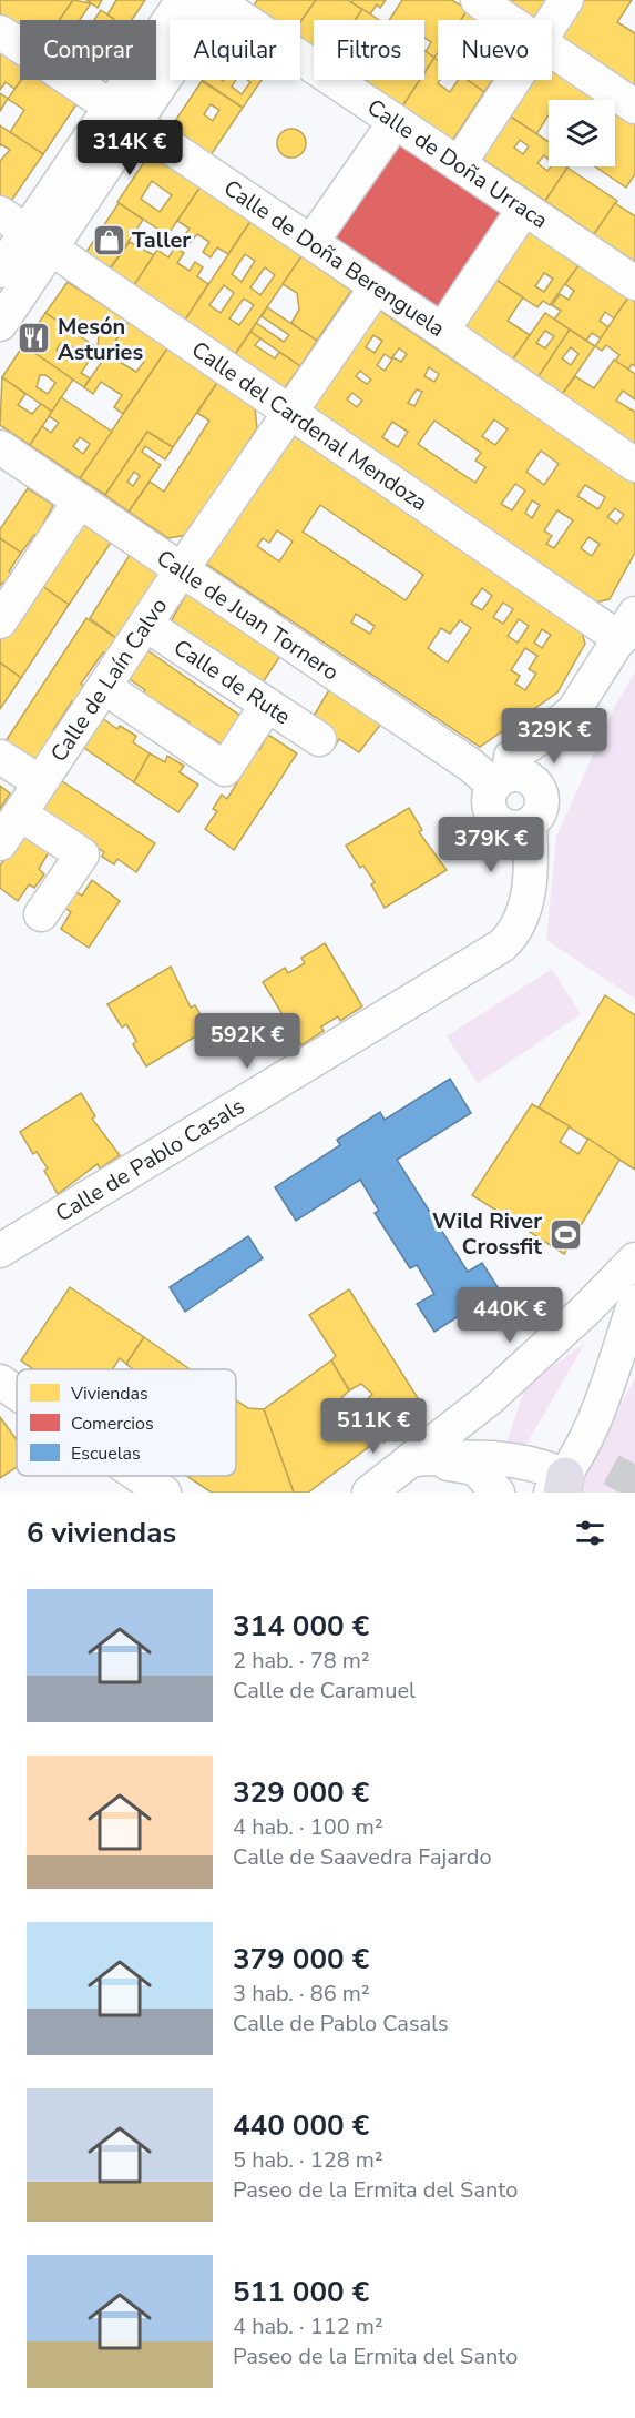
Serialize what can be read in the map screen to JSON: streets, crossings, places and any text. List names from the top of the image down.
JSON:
{
  "streets": {
    "street": [
      "Calle de Doña Urraca",
      "Calle de Doña Berenguela",
      "Calle del Cardenal Mendoza",
      "Calle de Juan Tornero",
      "Calle de Laín Calvo",
      "Calle de Rute",
      "Calle de Pablo Casals"
    ]
  },
  "crossings": [
    ["Calle de Doña Berenguela", "Calle de Laín Calvo"],
    ["Calle del Cardenal Mendoza", "Calle de Laín Calvo"],
    ["Calle de Juan Tornero", "Calle de Laín Calvo"],
    ["Calle de Juan Tornero", "Calle de Pablo Casals"],
    ["Calle de Laín Calvo", "Calle de Rute"]
  ],
  "places": {
    "shop": ["Taller"],
    "restaurant": ["Mesón Asturies"],
    "sports": ["Wild River Crossfit"]
  },
  "legend": ["Viviendas", "Comercios", "Escuelas"],
  "page": {
    "chip": [
      "Comprar",
      "Alquilar",
      "Filtros",
      "Nuevo"
    ],
    "price": [
      "314K €",
      "329K €",
      "379K €",
      "592K €",
      "440K €",
      "511K €"
    ],
    "heading": "6 viviendas",
    "list": [
      {
        "name": "314 000 €",
        "note": "2 hab. · 78 m² · Calle de Caramuel"
      },
      {
        "name": "329 000 €",
        "note": "4 hab. · 100 m² · Calle de Saavedra Fajardo"
      },
      {
        "name": "379 000 €",
        "note": "3 hab. · 86 m² · Calle de Pablo Casals"
      },
      {
        "name": "440 000 €",
        "note": "5 hab. · 128 m² · Paseo de la Ermita del Santo"
      },
      {
        "name": "511 000 €",
        "note": "4 hab. · 112 m² · Paseo de la Ermita del Santo"
      }
    ]
  }
}
